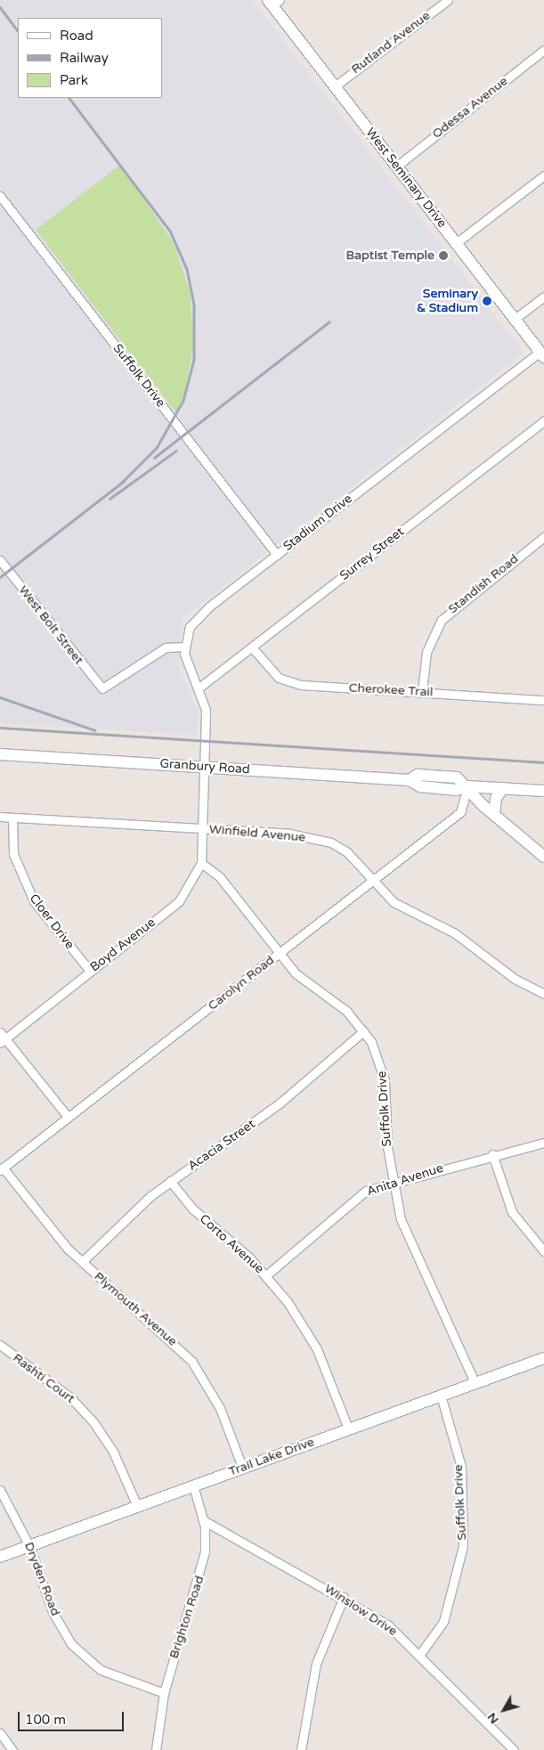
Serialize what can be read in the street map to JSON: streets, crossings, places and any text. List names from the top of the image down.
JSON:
{
  "streets": {
    "street": [
      "Rutland Avenue",
      "Odessa Avenue",
      "West Seminary Drive",
      "Suffolk Drive",
      "Stadium Drive",
      "Surrey Street",
      "Standish Road",
      "West Bolt Street",
      "Cherokee Trail",
      "Granbury Road",
      "Winfield Avenue",
      "Cloer Drive",
      "Boyd Avenue",
      "Carolyn Road",
      "Acacia Street",
      "Anita Avenue",
      "Corto Avenue",
      "Plymouth Avenue",
      "Rashti Court",
      "Trail Lake Drive",
      "Dryden Road",
      "Winslow Drive",
      "Brighton Road"
    ]
  },
  "crossings": [
    ["Rutland Avenue", "West Seminary Drive"],
    ["Odessa Avenue", "West Seminary Drive"],
    ["West Seminary Drive", "Stadium Drive"],
    ["Suffolk Drive", "Stadium Drive"],
    ["Suffolk Drive", "Boyd Avenue"],
    ["Suffolk Drive", "Carolyn Road"],
    ["Suffolk Drive", "Acacia Street"],
    ["Suffolk Drive", "Anita Avenue"],
    ["Suffolk Drive", "Trail Lake Drive"],
    ["Suffolk Drive", "Winslow Drive"],
    ["Stadium Drive", "West Bolt Street"],
    ["Surrey Street", "Cherokee Trail"],
    ["Standish Road", "Cherokee Trail"],
    ["Granbury Road", "Carolyn Road"],
    ["Winfield Avenue", "Cloer Drive"],
    ["Winfield Avenue", "Boyd Avenue"],
    ["Winfield Avenue", "Carolyn Road"],
    ["Cloer Drive", "Boyd Avenue"],
    ["Carolyn Road", "Plymouth Avenue"],
    ["Acacia Street", "Corto Avenue"],
    ["Acacia Street", "Plymouth Avenue"],
    ["Anita Avenue", "Corto Avenue"],
    ["Corto Avenue", "Trail Lake Drive"],
    ["Plymouth Avenue", "Trail Lake Drive"],
    ["Rashti Court", "Trail Lake Drive"],
    ["Trail Lake Drive", "Dryden Road"],
    ["Trail Lake Drive", "Brighton Road"],
    ["Dryden Road", "Brighton Road"],
    ["Winslow Drive", "Brighton Road"]
  ],
  "places": ["Baptist Temple", "Seminary & Stadium"],
  "legend": ["Road", "Railway", "Park"],
  "scale_bar": "100 m",
  "north": "bottom left"
}
